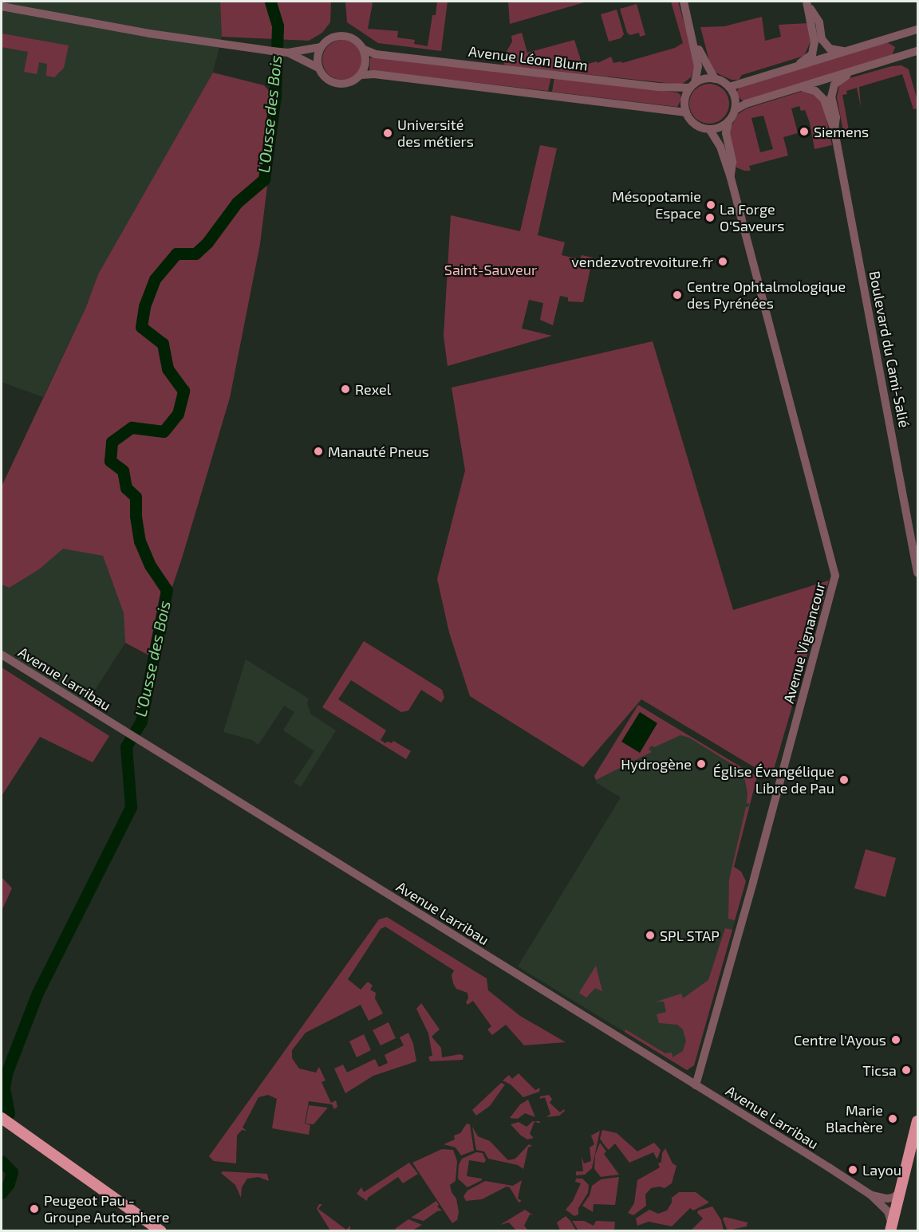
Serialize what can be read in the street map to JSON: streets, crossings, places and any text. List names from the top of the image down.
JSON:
{
  "streets": {
    "street": [
      "Avenue Léon Blum",
      "Boulevard du Cami-Salié",
      "Avenue Vignancour",
      "Avenue Larribau"
    ]
  },
  "crossings": [
    ["Avenue Léon Blum", "Avenue Vignancour"],
    ["Avenue Vignancour", "Avenue Larribau"]
  ],
  "water": ["L'Ousse des Bois"],
  "parks": ["Saint-Sauveur"],
  "places": [
    "Siemens",
    "Université des métiers",
    "Mésopotamie Espace",
    "La Forge O'Saveurs",
    "vendezvotrevoiture.fr",
    "Centre Ophtalmologique des Pyrénées",
    "Rexel",
    "Manauté Pneus",
    "Hydrogène",
    "Église Évangélique Libre de Pau",
    "SPL STAP",
    "Centre l'Ayous",
    "Ticsa",
    "Marie Blachère",
    "Layou",
    "Peugeot Pau - Groupe Autosphere"
  ]
}
